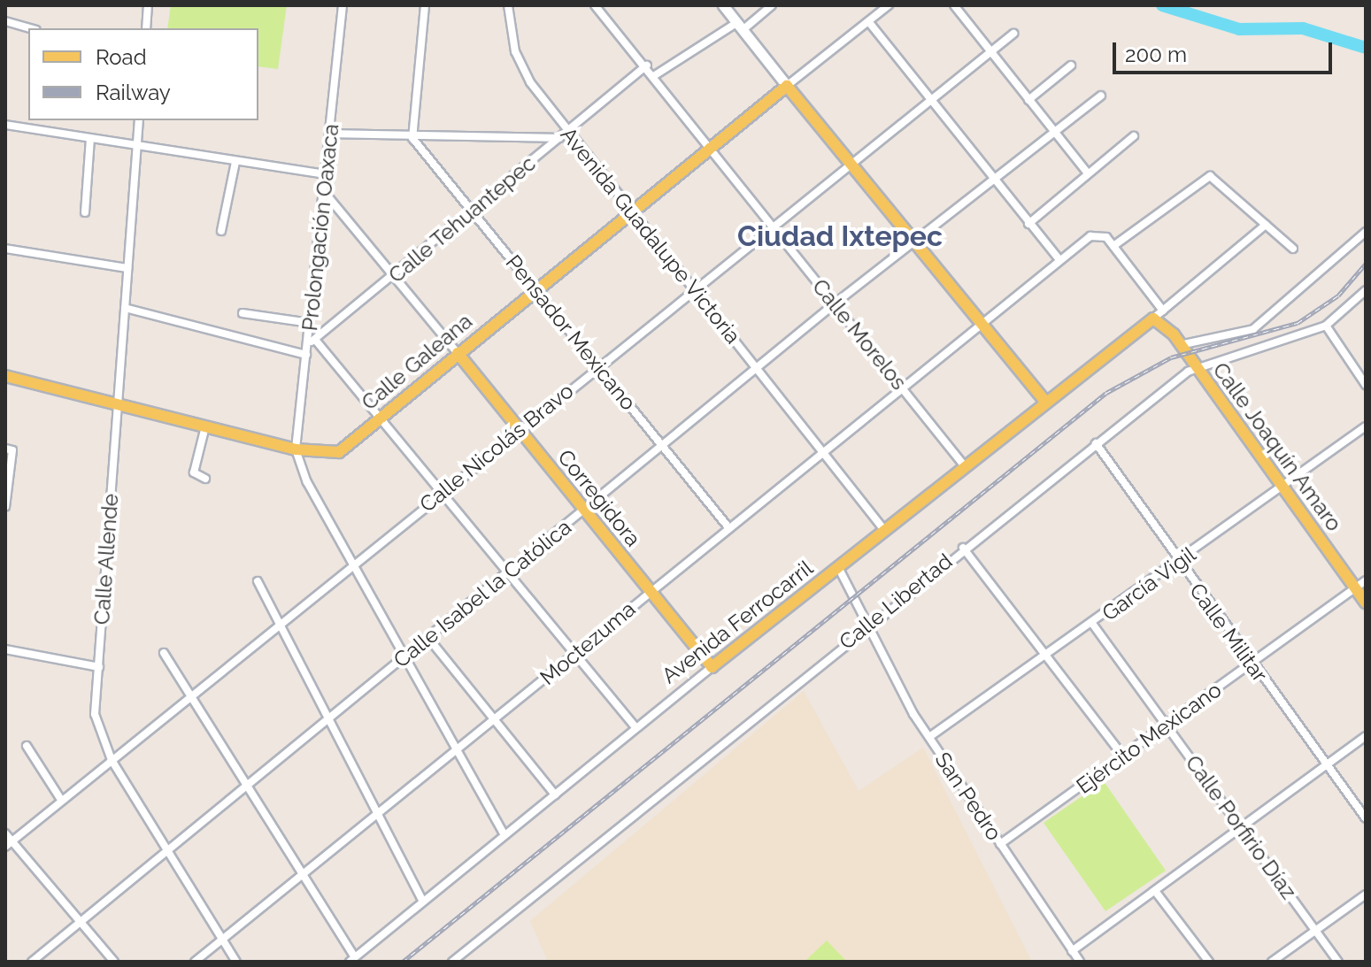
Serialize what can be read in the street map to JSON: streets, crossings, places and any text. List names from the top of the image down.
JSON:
{
  "streets": {
    "main road": [
      "Calle Galeana",
      "Calle Joaquín Amaro",
      "Corregidora",
      "Avenida Ferrocarril"
    ],
    "street": [
      "Calle Tehuantepec",
      "Prolongación Oaxaca",
      "Avenida Guadalupe Victoria",
      "Pensador Mexicano",
      "Calle Morelos",
      "Calle Nicolás Bravo",
      "Calle Allende",
      "García Vigil",
      "Calle Isabel la Católica",
      "Calle Libertad",
      "Calle Militar",
      "Moctezuma",
      "Ejército Mexicano",
      "San Pedro",
      "Calle Porfirio Díaz"
    ]
  },
  "crossings": [
    ["Calle Tehuantepec", "Prolongación Oaxaca"],
    ["Calle Tehuantepec", "Avenida Guadalupe Victoria"],
    ["Calle Tehuantepec", "Pensador Mexicano"],
    ["Calle Tehuantepec", "Calle Morelos"],
    ["Prolongación Oaxaca", "Calle Galeana"],
    ["Avenida Guadalupe Victoria", "Calle Galeana"],
    ["Avenida Guadalupe Victoria", "Calle Nicolás Bravo"],
    ["Avenida Guadalupe Victoria", "Calle Isabel la Católica"],
    ["Avenida Guadalupe Victoria", "Avenida Ferrocarril"],
    ["Avenida Guadalupe Victoria", "Moctezuma"],
    ["Pensador Mexicano", "Calle Galeana"],
    ["Pensador Mexicano", "Calle Nicolás Bravo"],
    ["Pensador Mexicano", "Calle Isabel la Católica"],
    ["Pensador Mexicano", "Moctezuma"],
    ["Calle Morelos", "Calle Galeana"],
    ["Calle Morelos", "Calle Nicolás Bravo"],
    ["Calle Morelos", "Calle Isabel la Católica"],
    ["Calle Morelos", "Avenida Ferrocarril"],
    ["Calle Morelos", "Moctezuma"],
    ["Calle Galeana", "Corregidora"],
    ["Calle Galeana", "Calle Allende"],
    ["Calle Joaquín Amaro", "García Vigil"],
    ["Calle Joaquín Amaro", "Calle Libertad"],
    ["Calle Joaquín Amaro", "Avenida Ferrocarril"],
    ["Calle Joaquín Amaro", "Ejército Mexicano"],
    ["Calle Nicolás Bravo", "Corregidora"],
    ["Calle Nicolás Bravo", "Calle Allende"],
    ["Corregidora", "Calle Isabel la Católica"],
    ["Corregidora", "Avenida Ferrocarril"],
    ["Corregidora", "Moctezuma"],
    ["Calle Allende", "Calle Isabel la Católica"],
    ["Calle Allende", "Moctezuma"],
    ["García Vigil", "Calle Militar"],
    ["García Vigil", "San Pedro"],
    ["García Vigil", "Calle Porfirio Díaz"],
    ["Calle Libertad", "Calle Militar"],
    ["Calle Libertad", "San Pedro"],
    ["Avenida Ferrocarril", "San Pedro"],
    ["Calle Militar", "Ejército Mexicano"],
    ["Ejército Mexicano", "San Pedro"],
    ["Ejército Mexicano", "Calle Porfirio Díaz"]
  ],
  "districts": ["Ciudad Ixtepec"],
  "legend": ["Road", "Railway"],
  "scale_bar": "200 m"
}
